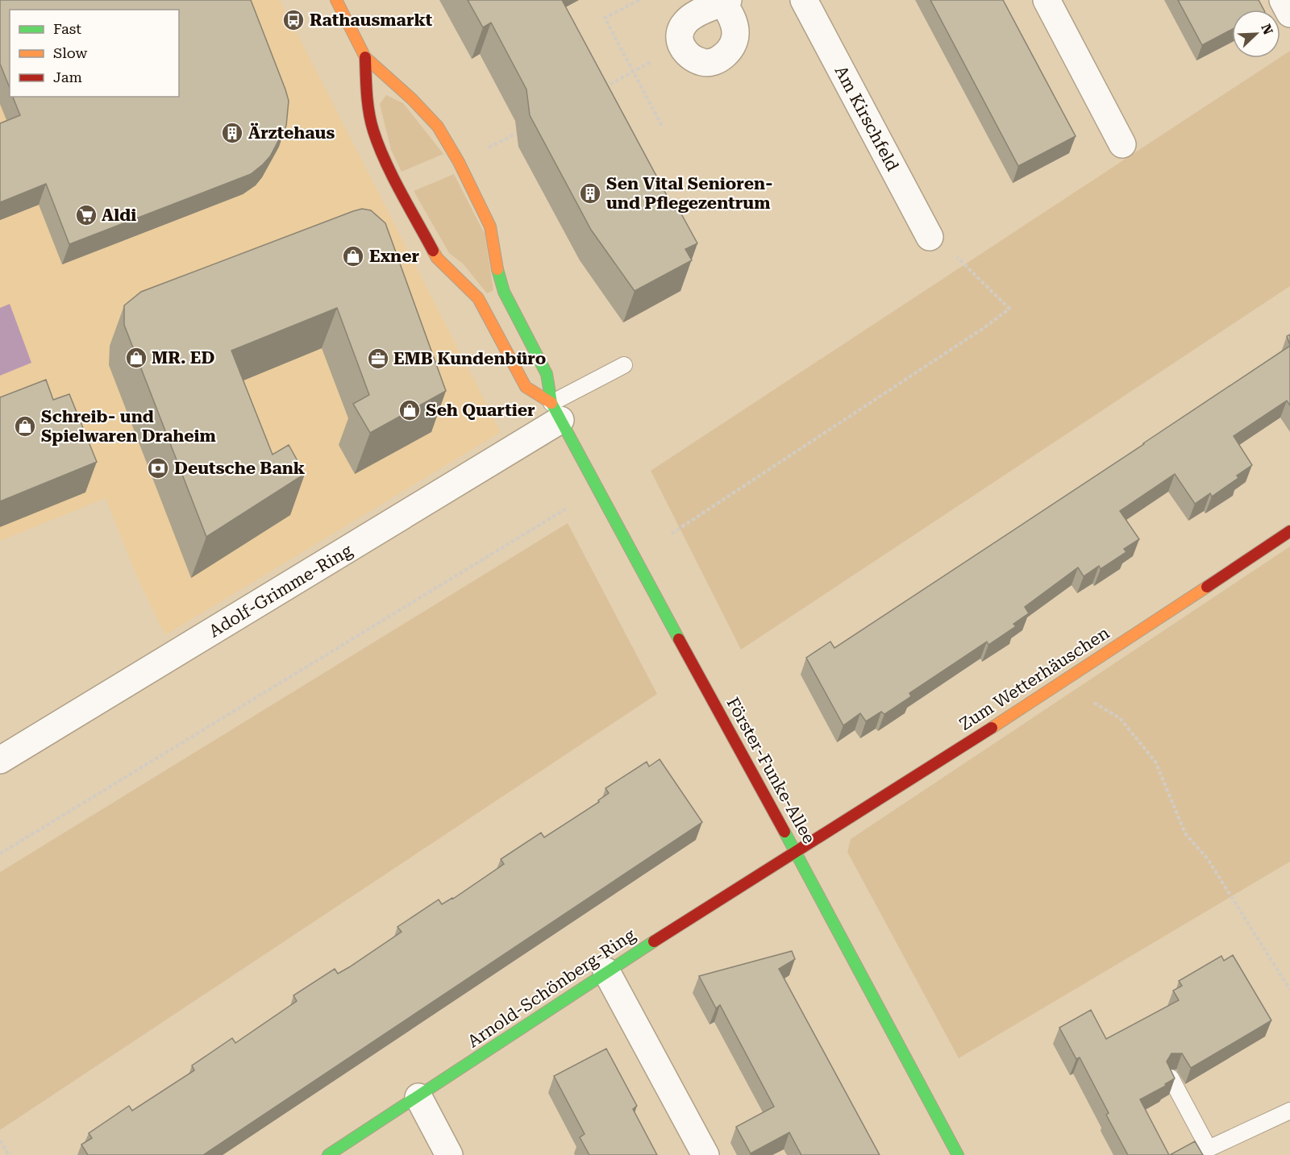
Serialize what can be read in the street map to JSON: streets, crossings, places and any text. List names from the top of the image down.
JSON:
{
  "streets": {
    "street": [
      "Am Kirschfeld",
      "Adolf-Grimme-Ring",
      "Zum Wetterhäuschen",
      "Förster-Funke-Allee",
      "Arnold-Schönberg-Ring"
    ]
  },
  "crossings": [
    ["Adolf-Grimme-Ring", "Förster-Funke-Allee"],
    ["Zum Wetterhäuschen", "Förster-Funke-Allee"],
    ["Zum Wetterhäuschen", "Arnold-Schönberg-Ring"],
    ["Förster-Funke-Allee", "Arnold-Schönberg-Ring"]
  ],
  "places": {
    "bus stop": ["Rathausmarkt"],
    "building": ["Ärztehaus", "Sen Vital Senioren- und Pflegezentrum"],
    "supermarket": ["Aldi"],
    "shop": [
      "Exner",
      "MR. ED",
      "Seh Quartier",
      "Schreib- und Spielwaren Draheim"
    ],
    "office": ["EMB Kundenbüro"],
    "bank": ["Deutsche Bank"]
  },
  "legend": ["Fast", "Slow", "Jam"],
  "north": "top right"
}
